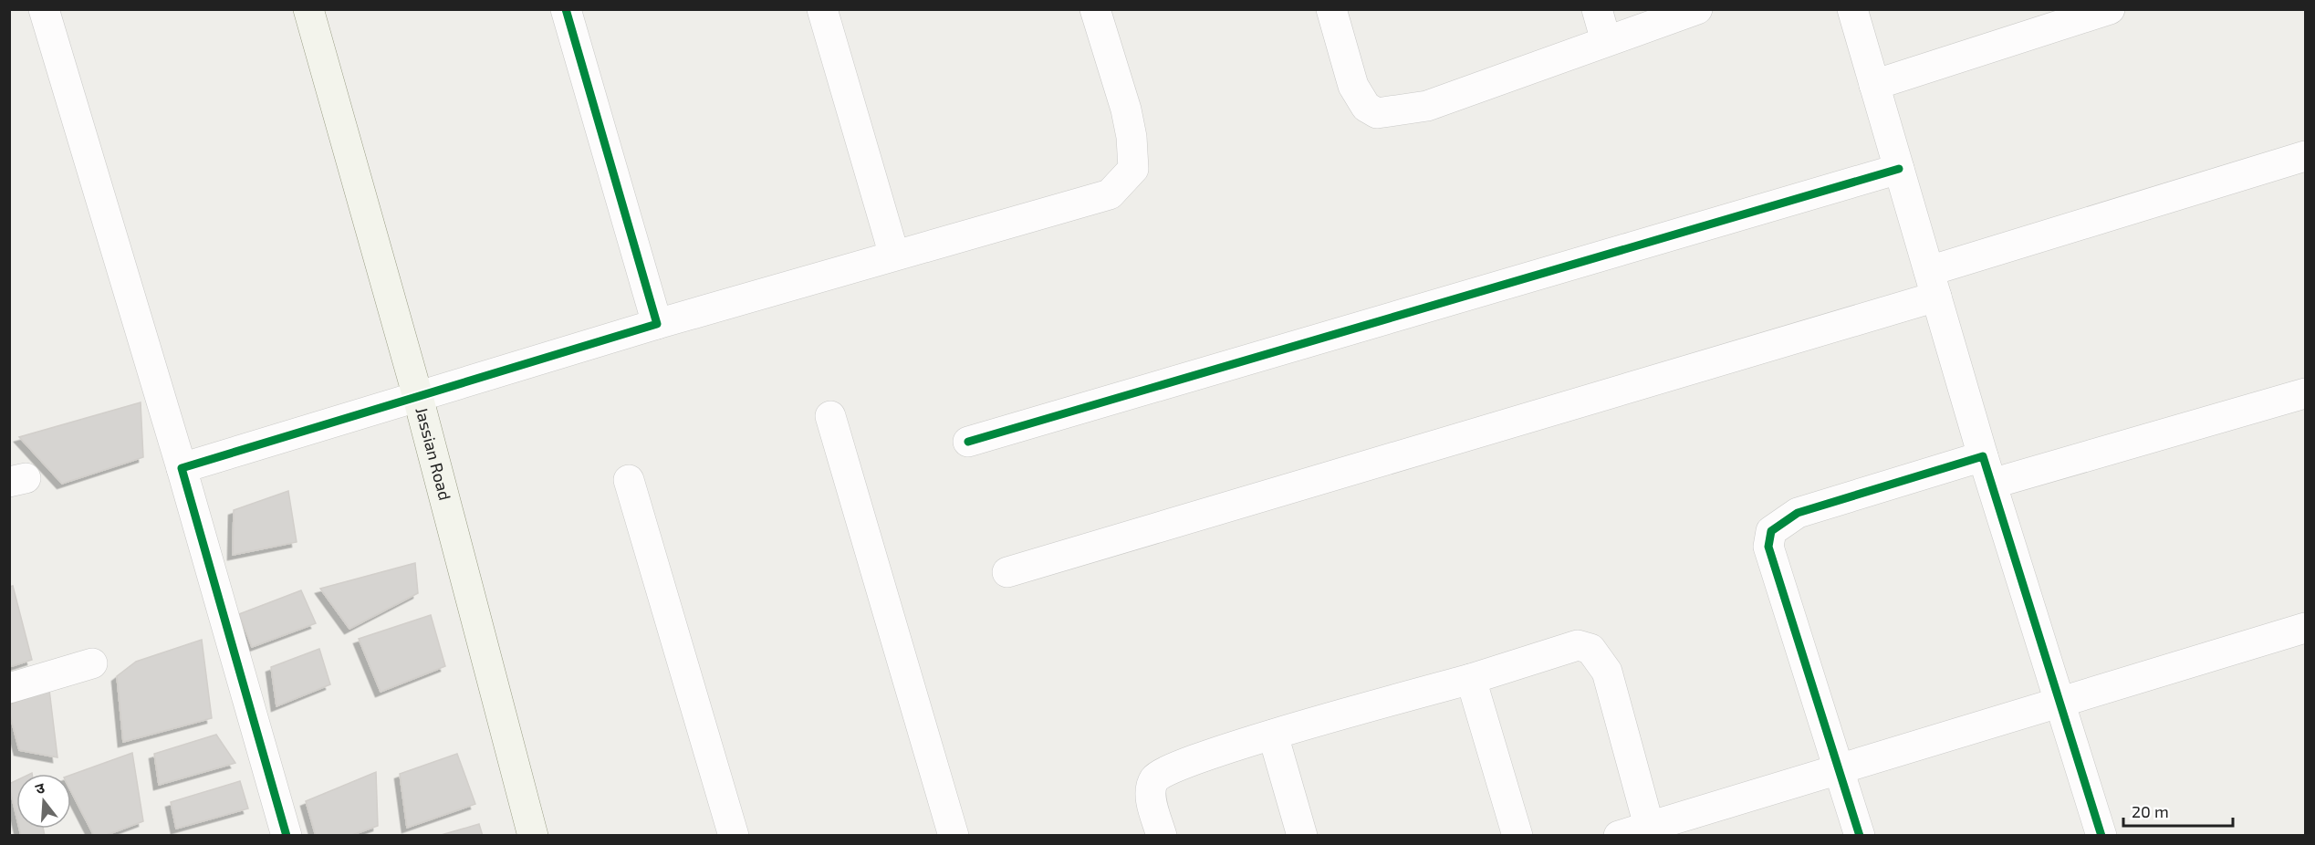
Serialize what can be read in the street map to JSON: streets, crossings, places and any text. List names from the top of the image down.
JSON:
{
  "streets": {
    "street": ["Jassian Road"]
  },
  "scale_bar": "20 m",
  "north": "top"
}
